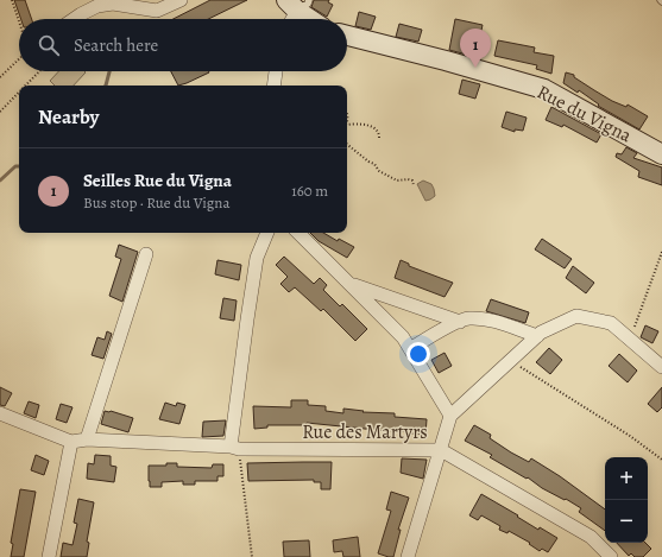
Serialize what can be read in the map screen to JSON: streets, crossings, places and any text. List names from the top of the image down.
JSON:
{
  "streets": {
    "street": ["Rue du Vigna", "Rue des Martyrs"]
  },
  "page": {
    "search": "Search here",
    "pins": "1",
    "heading": "Nearby",
    "list": [
      {
        "mark": "1",
        "name": "Seilles Rue du Vigna",
        "note": "Bus stop · Rue du Vigna",
        "value": "160 m"
      }
    ],
    "map_buttons": ["+", "−"]
  }
}
